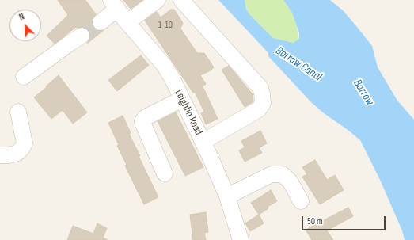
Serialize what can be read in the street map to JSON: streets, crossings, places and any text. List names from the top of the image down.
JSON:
{
  "streets": {
    "street": ["Leighlin Road"]
  },
  "water": ["Barrow Canal", "Barrow"],
  "house_numbers": ["1-10"],
  "scale_bar": "50 m",
  "north": "top left"
}
